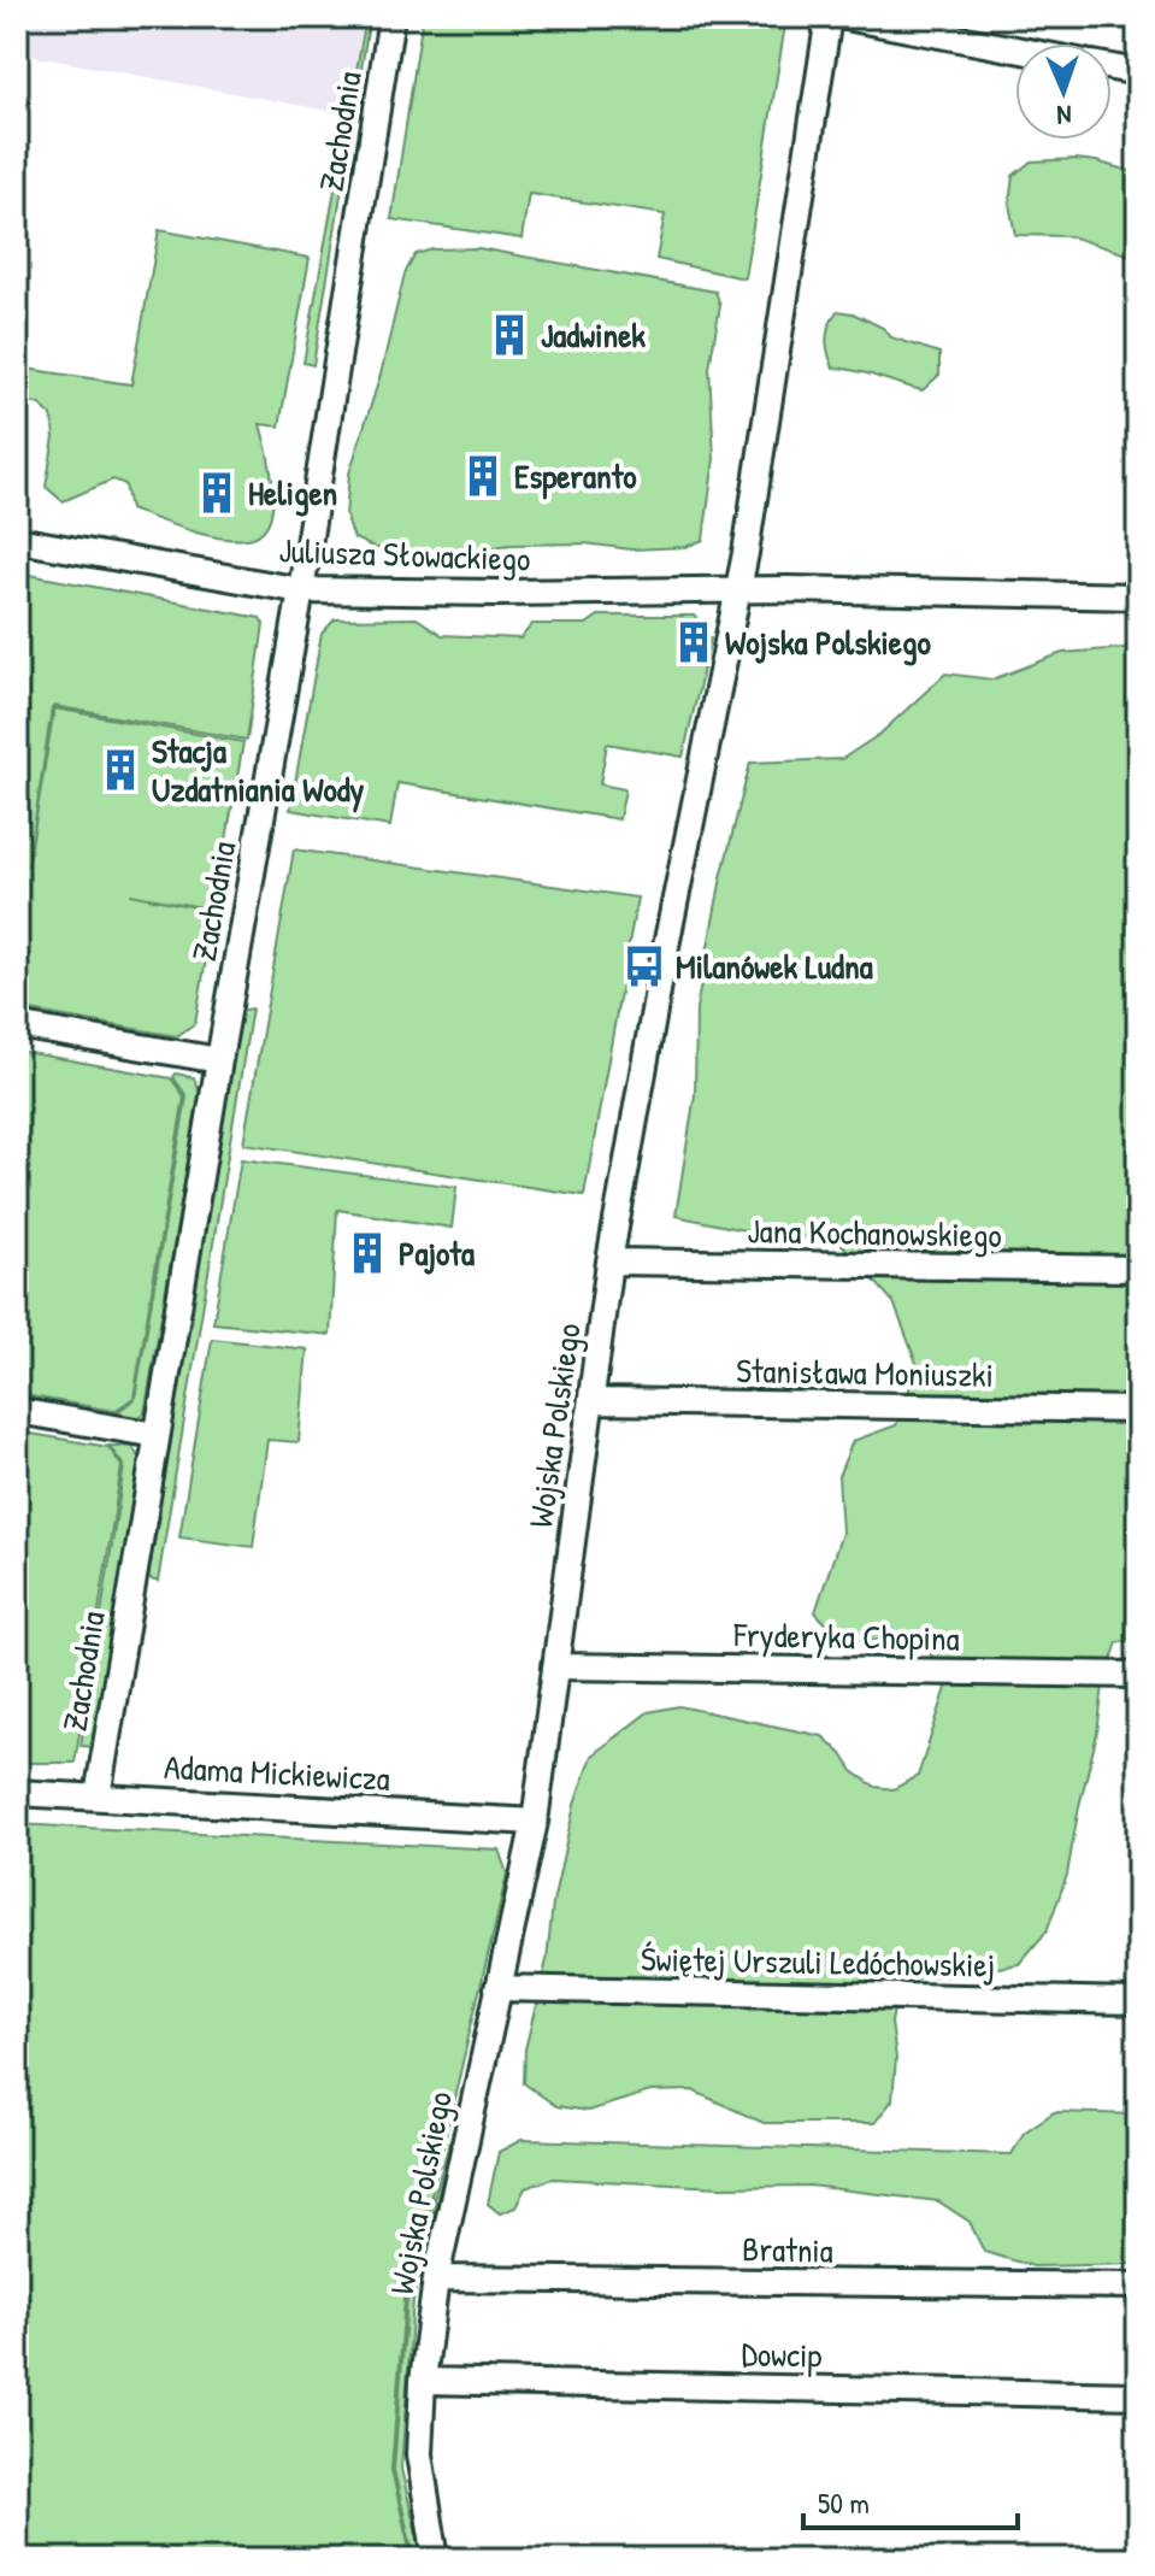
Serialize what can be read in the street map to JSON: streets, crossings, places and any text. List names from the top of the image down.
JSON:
{
  "streets": {
    "street": [
      "Zachodnia",
      "Juliusza Słowackiego",
      "Jana Kochanowskiego",
      "Stanisława Moniuszki",
      "Wojska Polskiego",
      "Fryderyka Chopina",
      "Adama Mickiewicza",
      "Świętej Urszuli Ledóchowskiej",
      "Bratnia",
      "Dowcip"
    ]
  },
  "crossings": [
    ["Zachodnia", "Juliusza Słowackiego"],
    ["Zachodnia", "Adama Mickiewicza"],
    ["Juliusza Słowackiego", "Wojska Polskiego"],
    ["Jana Kochanowskiego", "Wojska Polskiego"],
    ["Stanisława Moniuszki", "Wojska Polskiego"],
    ["Wojska Polskiego", "Fryderyka Chopina"],
    ["Wojska Polskiego", "Adama Mickiewicza"],
    ["Wojska Polskiego", "Świętej Urszuli Ledóchowskiej"],
    ["Wojska Polskiego", "Bratnia"],
    ["Wojska Polskiego", "Dowcip"]
  ],
  "places": {
    "building": [
      "Jadwinek",
      "Esperanto",
      "Heligen",
      "Wojska Polskiego",
      "Stacja Uzdatniania Wody",
      "Pajota"
    ],
    "bus stop": ["Milanówek Ludna"]
  },
  "scale_bar": "50 m",
  "north": "bottom"
}
